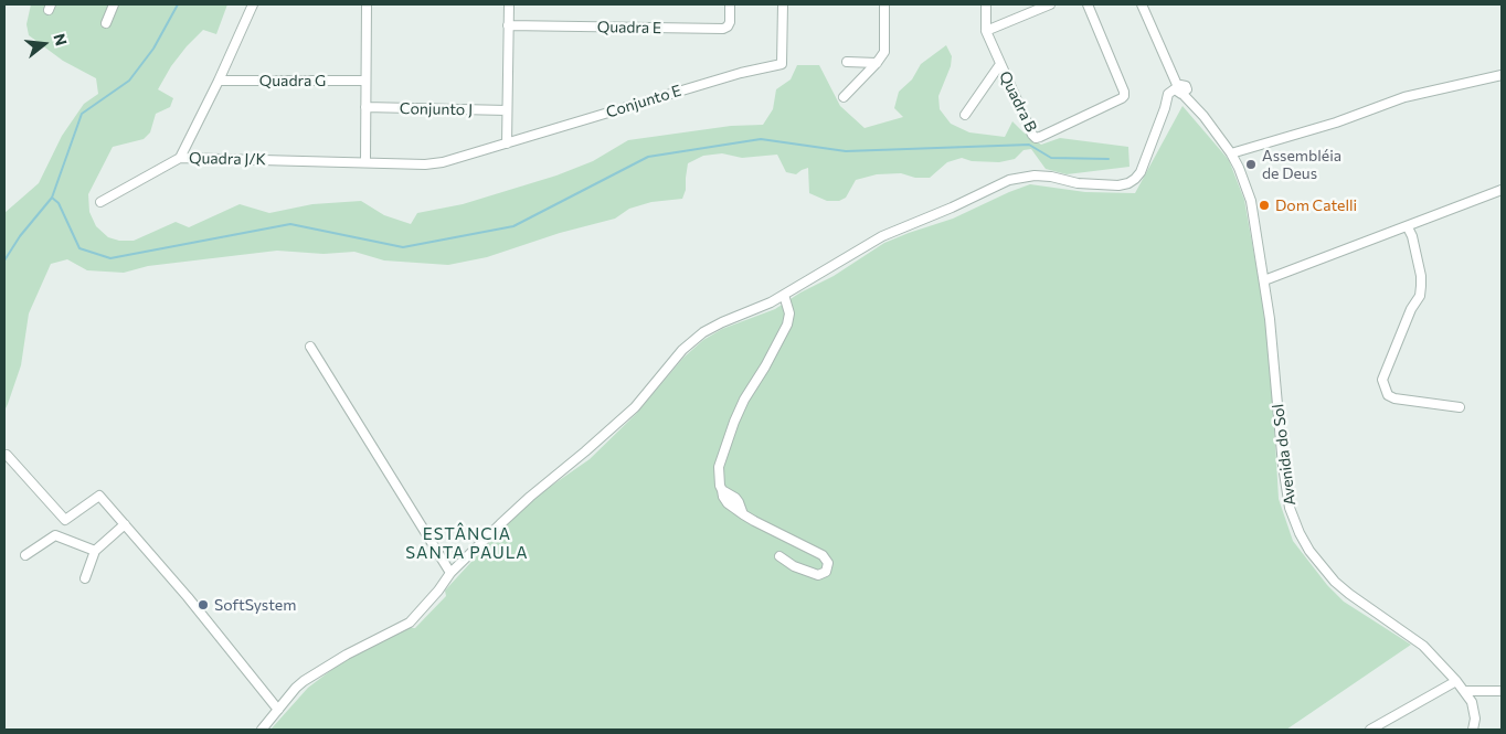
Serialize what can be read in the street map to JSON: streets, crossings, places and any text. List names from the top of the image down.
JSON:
{
  "streets": {
    "street": [
      "Quadra E",
      "Quadra G",
      "Conjunto E",
      "Quadra B",
      "Conjunto J",
      "Quadra J/K",
      "Avenida do Sol"
    ]
  },
  "crossings": [
    ["Conjunto E", "Quadra J/K"]
  ],
  "districts": ["ESTÂNCIA SANTA PAULA"],
  "places": ["Assembléia de Deus", "Dom Catelli", "SoftSystem"],
  "north": "right"
}
